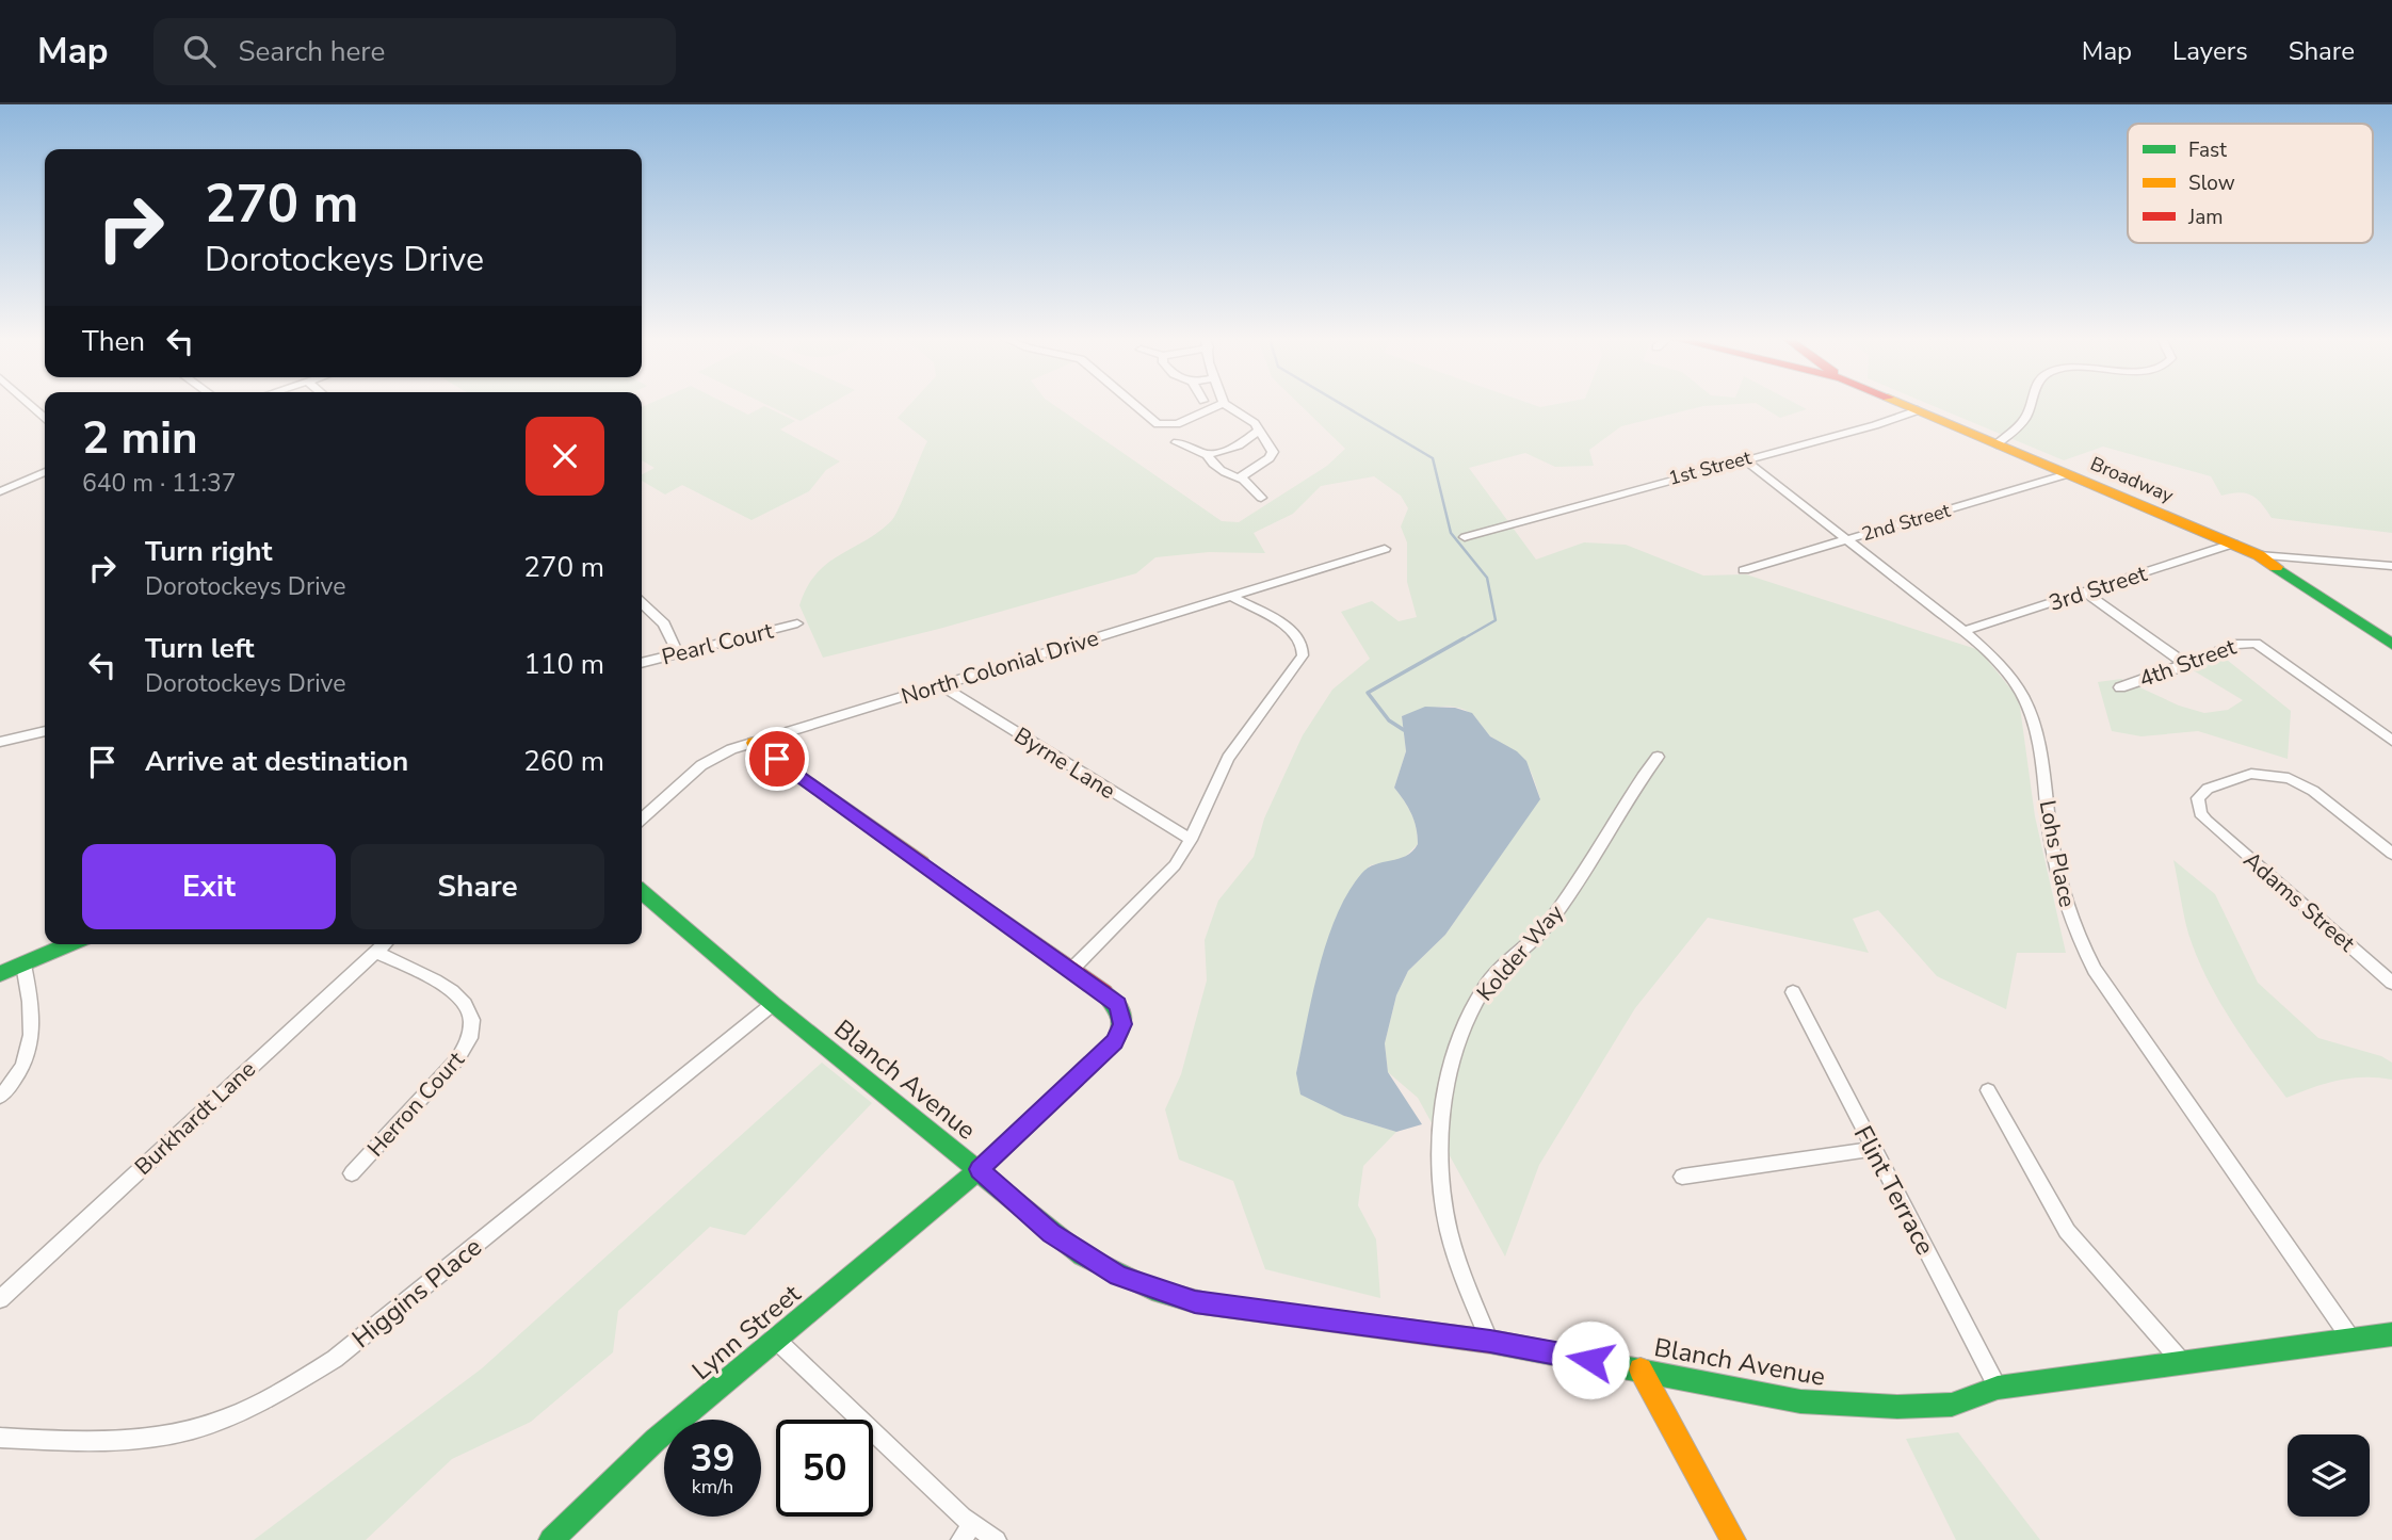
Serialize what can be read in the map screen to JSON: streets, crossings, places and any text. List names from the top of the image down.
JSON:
{
  "streets": {
    "street": [
      "1st Street",
      "Broadway",
      "2nd Street",
      "3rd Street",
      "Pearl Court",
      "4th Street",
      "North Colonial Drive",
      "Byrne Lane",
      "Lohs Place",
      "Adams Street",
      "Kolder Way",
      "Blanch Avenue",
      "Herron Court",
      "Burkhardt Lane",
      "Flint Terrace",
      "Higgins Place",
      "Lynn Street"
    ]
  },
  "crossings": [
    ["1st Street", "Broadway"],
    ["1st Street", "Lohs Place"],
    ["Broadway", "2nd Street"],
    ["Broadway", "3rd Street"],
    ["2nd Street", "Lohs Place"],
    ["3rd Street", "Lohs Place"],
    ["North Colonial Drive", "Byrne Lane"],
    ["Lohs Place", "Blanch Avenue"],
    ["Kolder Way", "Blanch Avenue"],
    ["Blanch Avenue", "Flint Terrace"],
    ["Blanch Avenue", "Higgins Place"],
    ["Blanch Avenue", "Lynn Street"],
    ["Herron Court", "Burkhardt Lane"]
  ],
  "legend": ["Fast", "Slow", "Jam"],
  "page": {
    "header": "Map",
    "search": "Search here",
    "nav": ["Map", "Layers", "Share"],
    "turn": ["270 m", "Dorotockeys Drive"],
    "then": "Then",
    "heading": ["2 min", "640 m · 11:37"],
    "list": [
      {
        "name": "Turn right",
        "note": "Dorotockeys Drive",
        "value": "270 m"
      },
      {
        "name": "Turn left",
        "note": "Dorotockeys Drive",
        "value": "110 m"
      },
      {
        "name": "Arrive at destination",
        "value": "260 m"
      }
    ],
    "buttons": ["Exit", "Share"],
    "speed": "39 km/h",
    "limit": "50"
  }
}
